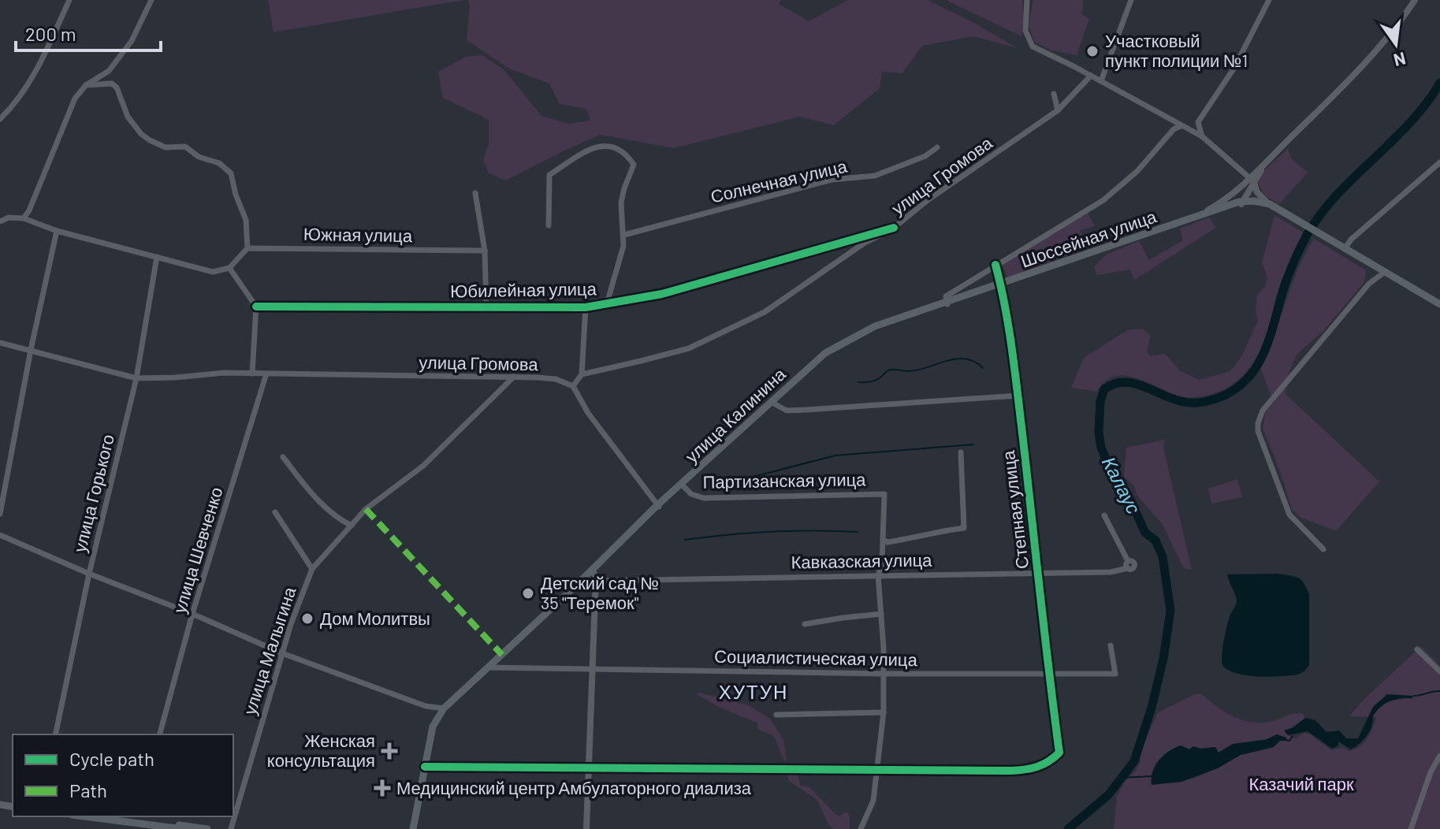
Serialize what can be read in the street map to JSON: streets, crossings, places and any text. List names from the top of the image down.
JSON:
{
  "streets": {
    "main road": ["Шоссейная улица", "улица Калинина"],
    "street": [
      "улица Громова",
      "Солнечная улица",
      "Южная улица",
      "Юбилейная улица",
      "Партизанская улица",
      "улица Горького",
      "Степная улица",
      "улица Шевченко",
      "Кавказская улица",
      "улица Малыгина",
      "Социалистическая улица"
    ]
  },
  "crossings": [
    ["улица Громова", "Юбилейная улица"],
    ["улица Громова", "улица Горького"],
    ["улица Громова", "улица Шевченко"],
    ["улица Громова", "улица Малыгина"],
    ["Шоссейная улица", "улица Калинина"],
    ["Шоссейная улица", "Степная улица"],
    ["улица Калинина", "Партизанская улица"],
    ["улица Калинина", "Степная улица"],
    ["улица Калинина", "Социалистическая улица"],
    ["Партизанская улица", "Степная улица"],
    ["Партизанская улица", "Кавказская улица"],
    ["Партизанская улица", "Социалистическая улица"],
    ["Степная улица", "Кавказская улица"],
    ["Степная улица", "Социалистическая улица"]
  ],
  "districts": ["ХУТУН"],
  "water": ["Калаус"],
  "parks": ["Казачий парк"],
  "places": {
    "other": ["Участковый пункт полиции №1", "Детский сад № 35 \"Теремок\"", "Дом Молитвы"],
    "health": ["Женская консультация", "Медицинский центр Амбулаторного диализа"]
  },
  "legend": ["Cycle path", "Path"],
  "scale_bar": "200 m",
  "north": "bottom"
}
